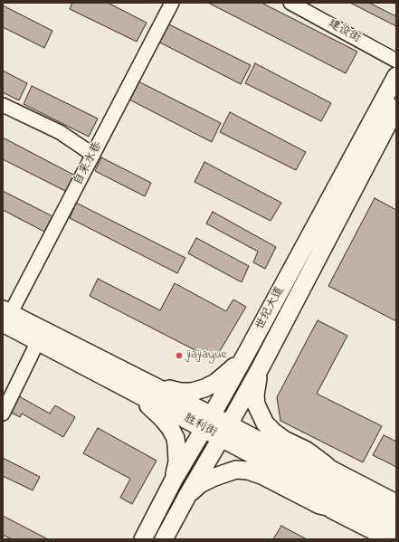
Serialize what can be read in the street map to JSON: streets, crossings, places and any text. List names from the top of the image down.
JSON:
{
  "streets": {
    "main road": ["世纪大道", "胜利街"],
    "street": ["建设街", "自来水巷"]
  },
  "crossings": [
    ["自来水巷", "胜利街"],
    ["世纪大道", "胜利街"]
  ],
  "places": ["jiajiayue"]
}
